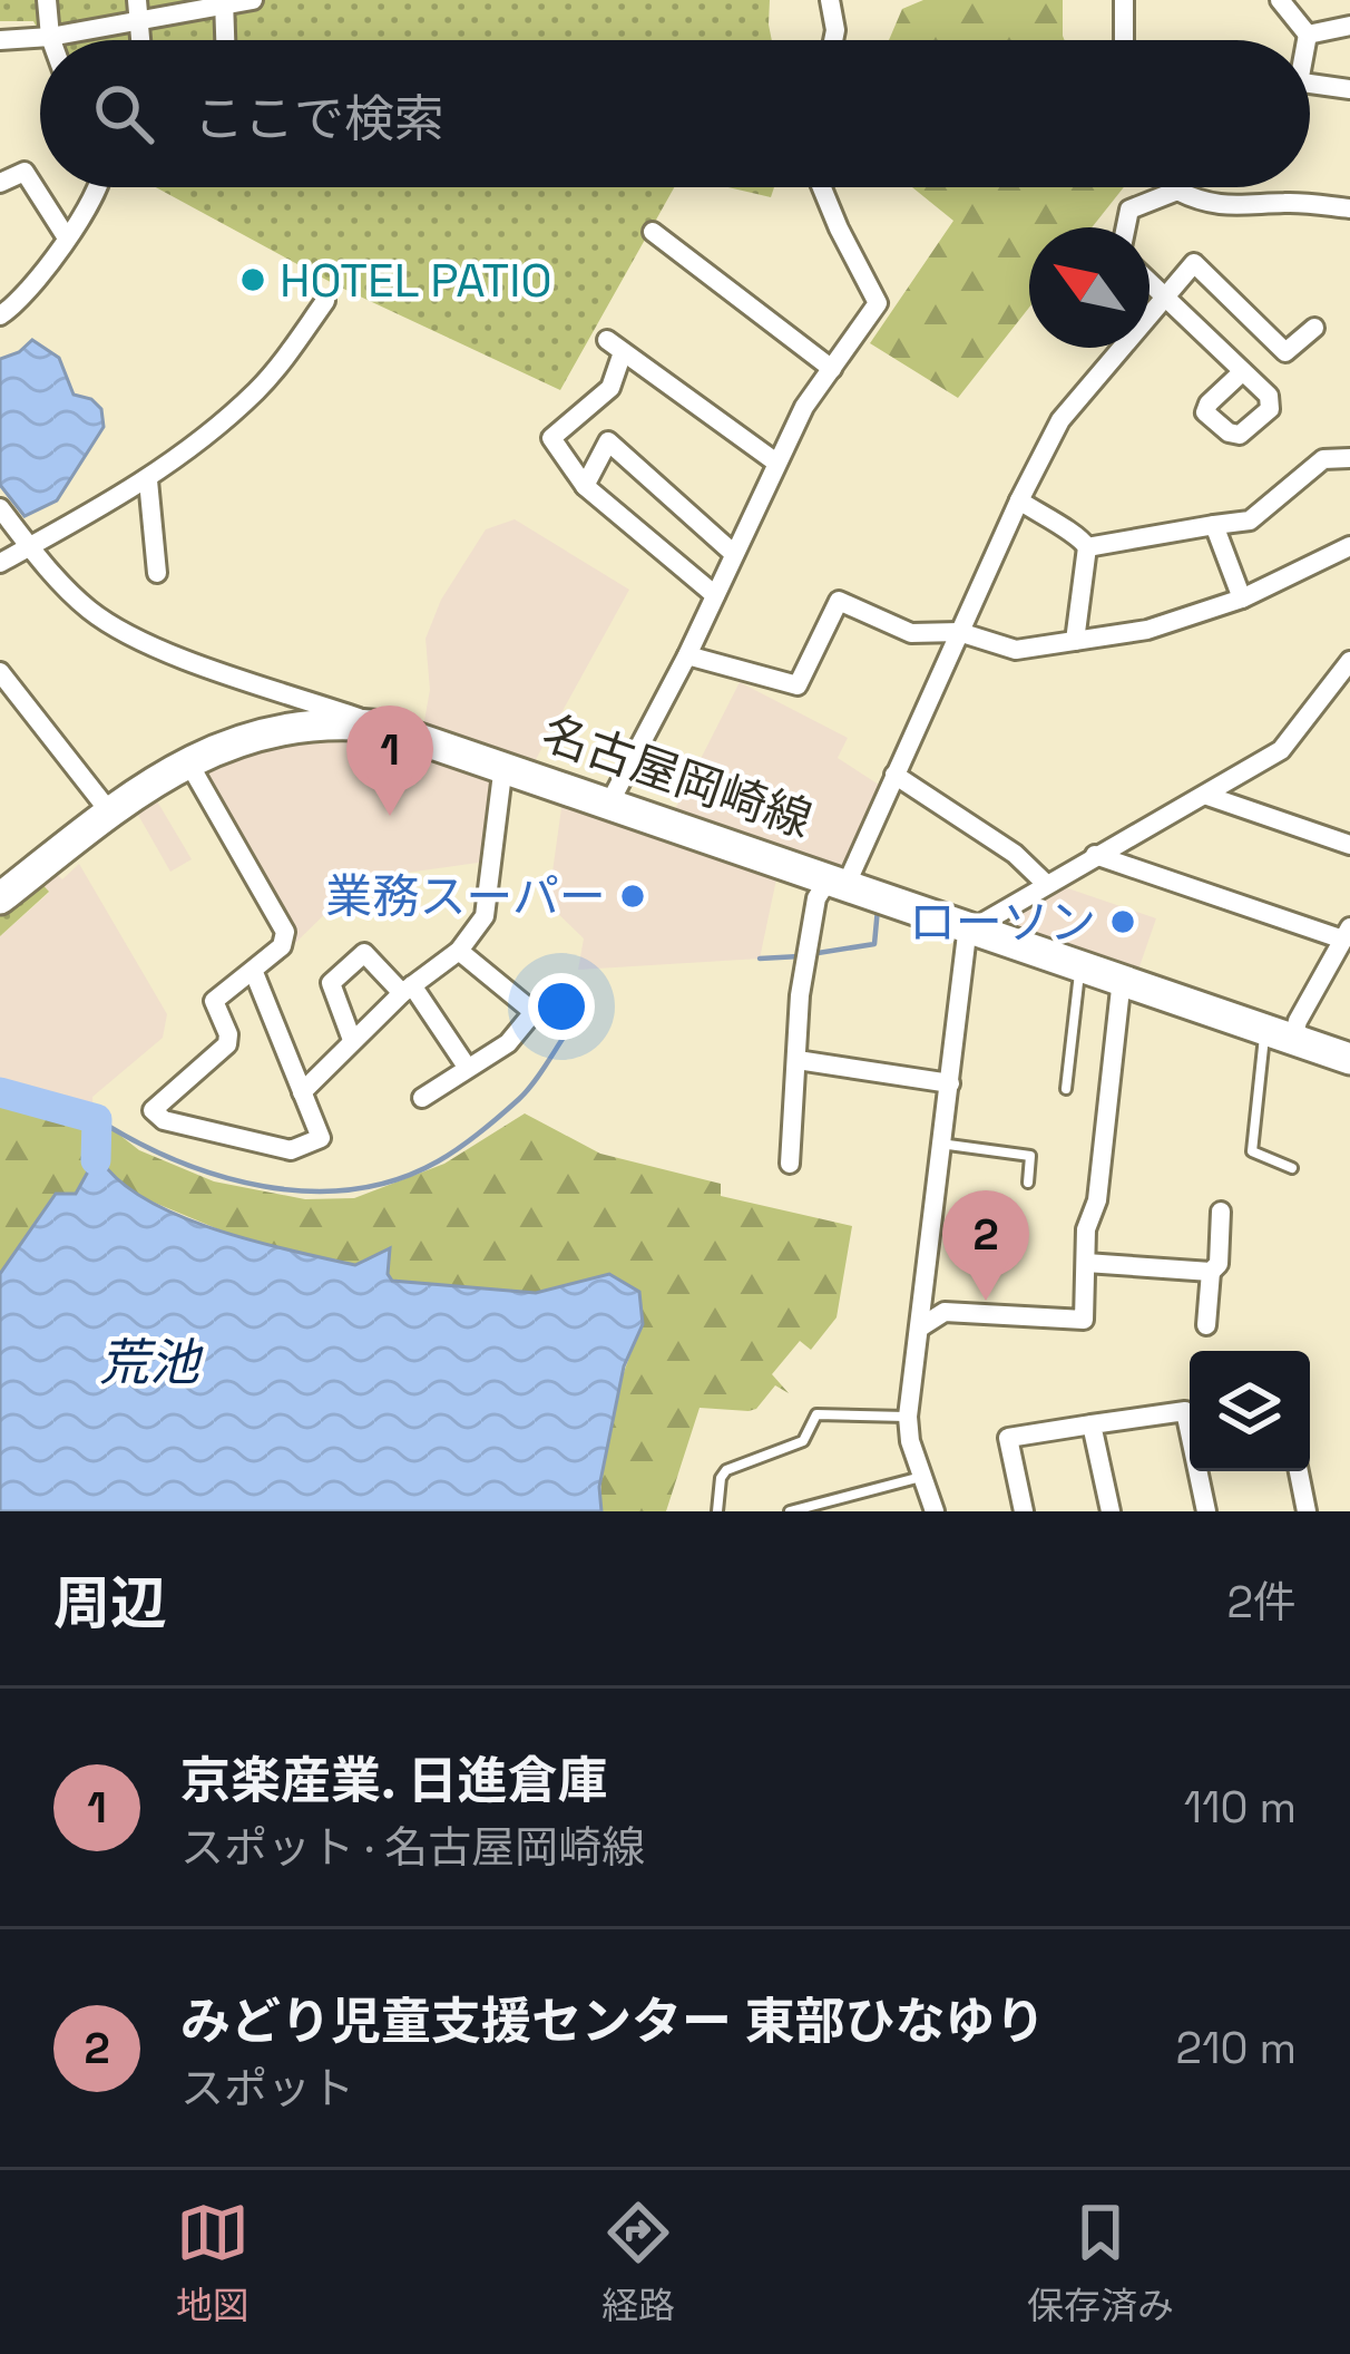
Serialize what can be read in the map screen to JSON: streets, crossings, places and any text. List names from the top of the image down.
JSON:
{
  "streets": {
    "main road": ["名古屋岡崎線"]
  },
  "water": ["荒池"],
  "places": ["HOTEL PATIO", "業務スーパー", "ローソン"],
  "north": "top left",
  "page": {
    "search": "ここで検索",
    "pins": ["1", "2"],
    "heading": ["周辺", "2件"],
    "list": [
      {
        "mark": "1",
        "name": "京楽産業. 日進倉庫",
        "note": "スポット · 名古屋岡崎線",
        "value": "110 m"
      },
      {
        "mark": "2",
        "name": "みどり児童支援センター 東部ひなゆり",
        "note": "スポット",
        "value": "210 m"
      }
    ],
    "nav": ["地図", "経路", "保存済み"]
  }
}
